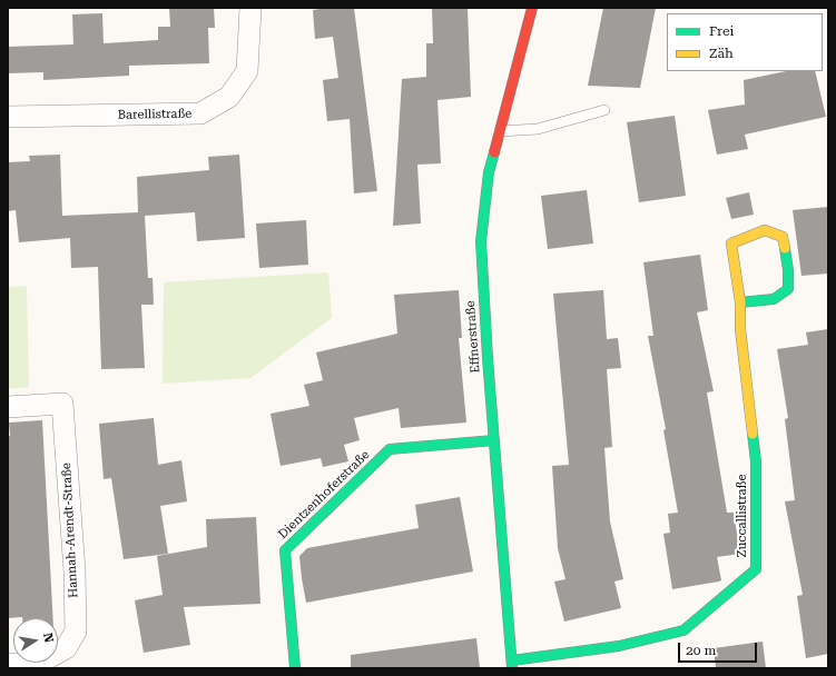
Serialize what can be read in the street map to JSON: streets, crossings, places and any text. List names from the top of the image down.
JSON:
{
  "streets": {
    "street": [
      "Barellistraße",
      "Effnerstraße",
      "Dientzenhoferstraße",
      "Zuccallistraße",
      "Hannah-Arendt-Straße"
    ]
  },
  "crossings": [
    ["Effnerstraße", "Dientzenhoferstraße"],
    ["Effnerstraße", "Zuccallistraße"]
  ],
  "legend": ["Frei", "Zäh"],
  "scale_bar": "20 m",
  "north": "right"
}
